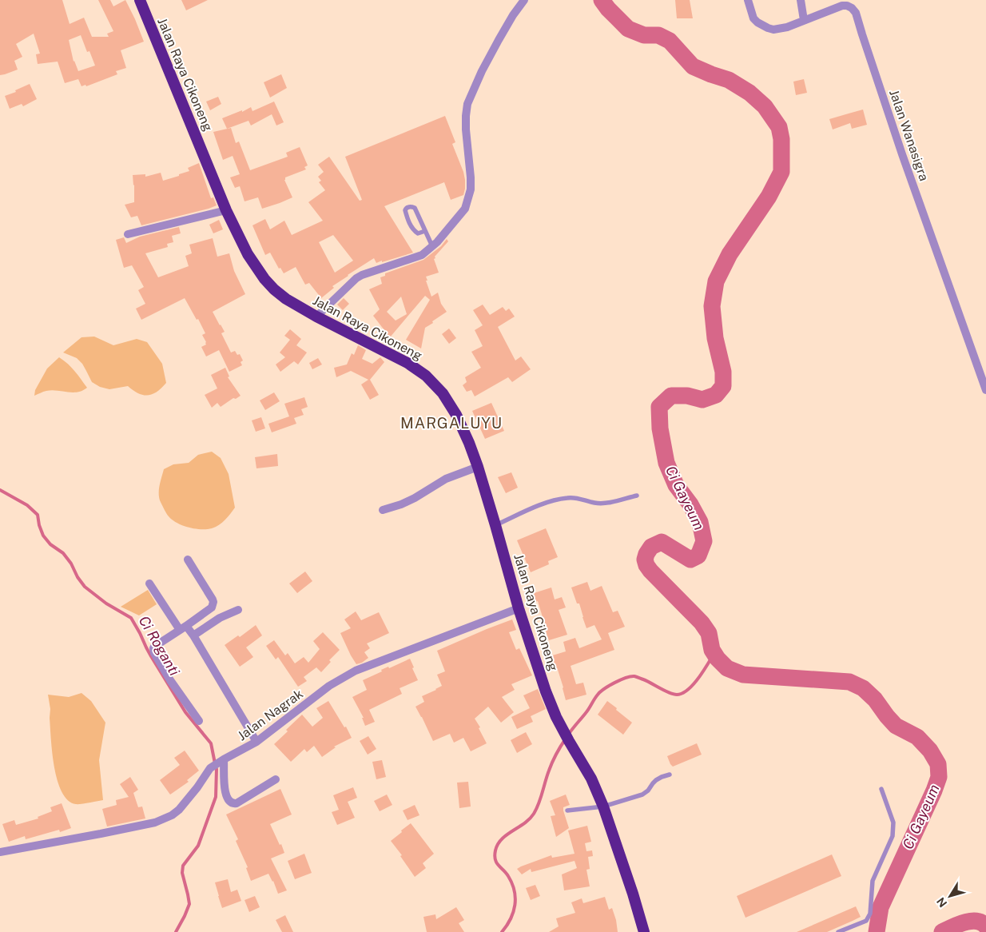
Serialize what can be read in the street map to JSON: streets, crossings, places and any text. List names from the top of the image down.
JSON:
{
  "streets": {
    "highway": ["Jalan Raya Cikoneng"],
    "street": ["Jalan Wanasigra", "Jalan Nagrak"]
  },
  "crossings": [
    ["Jalan Raya Cikoneng", "Jalan Nagrak"]
  ],
  "districts": ["MARGALUYU"],
  "water": ["Ci Gayeum", "Ci Roganti"],
  "north": "bottom left"
}
